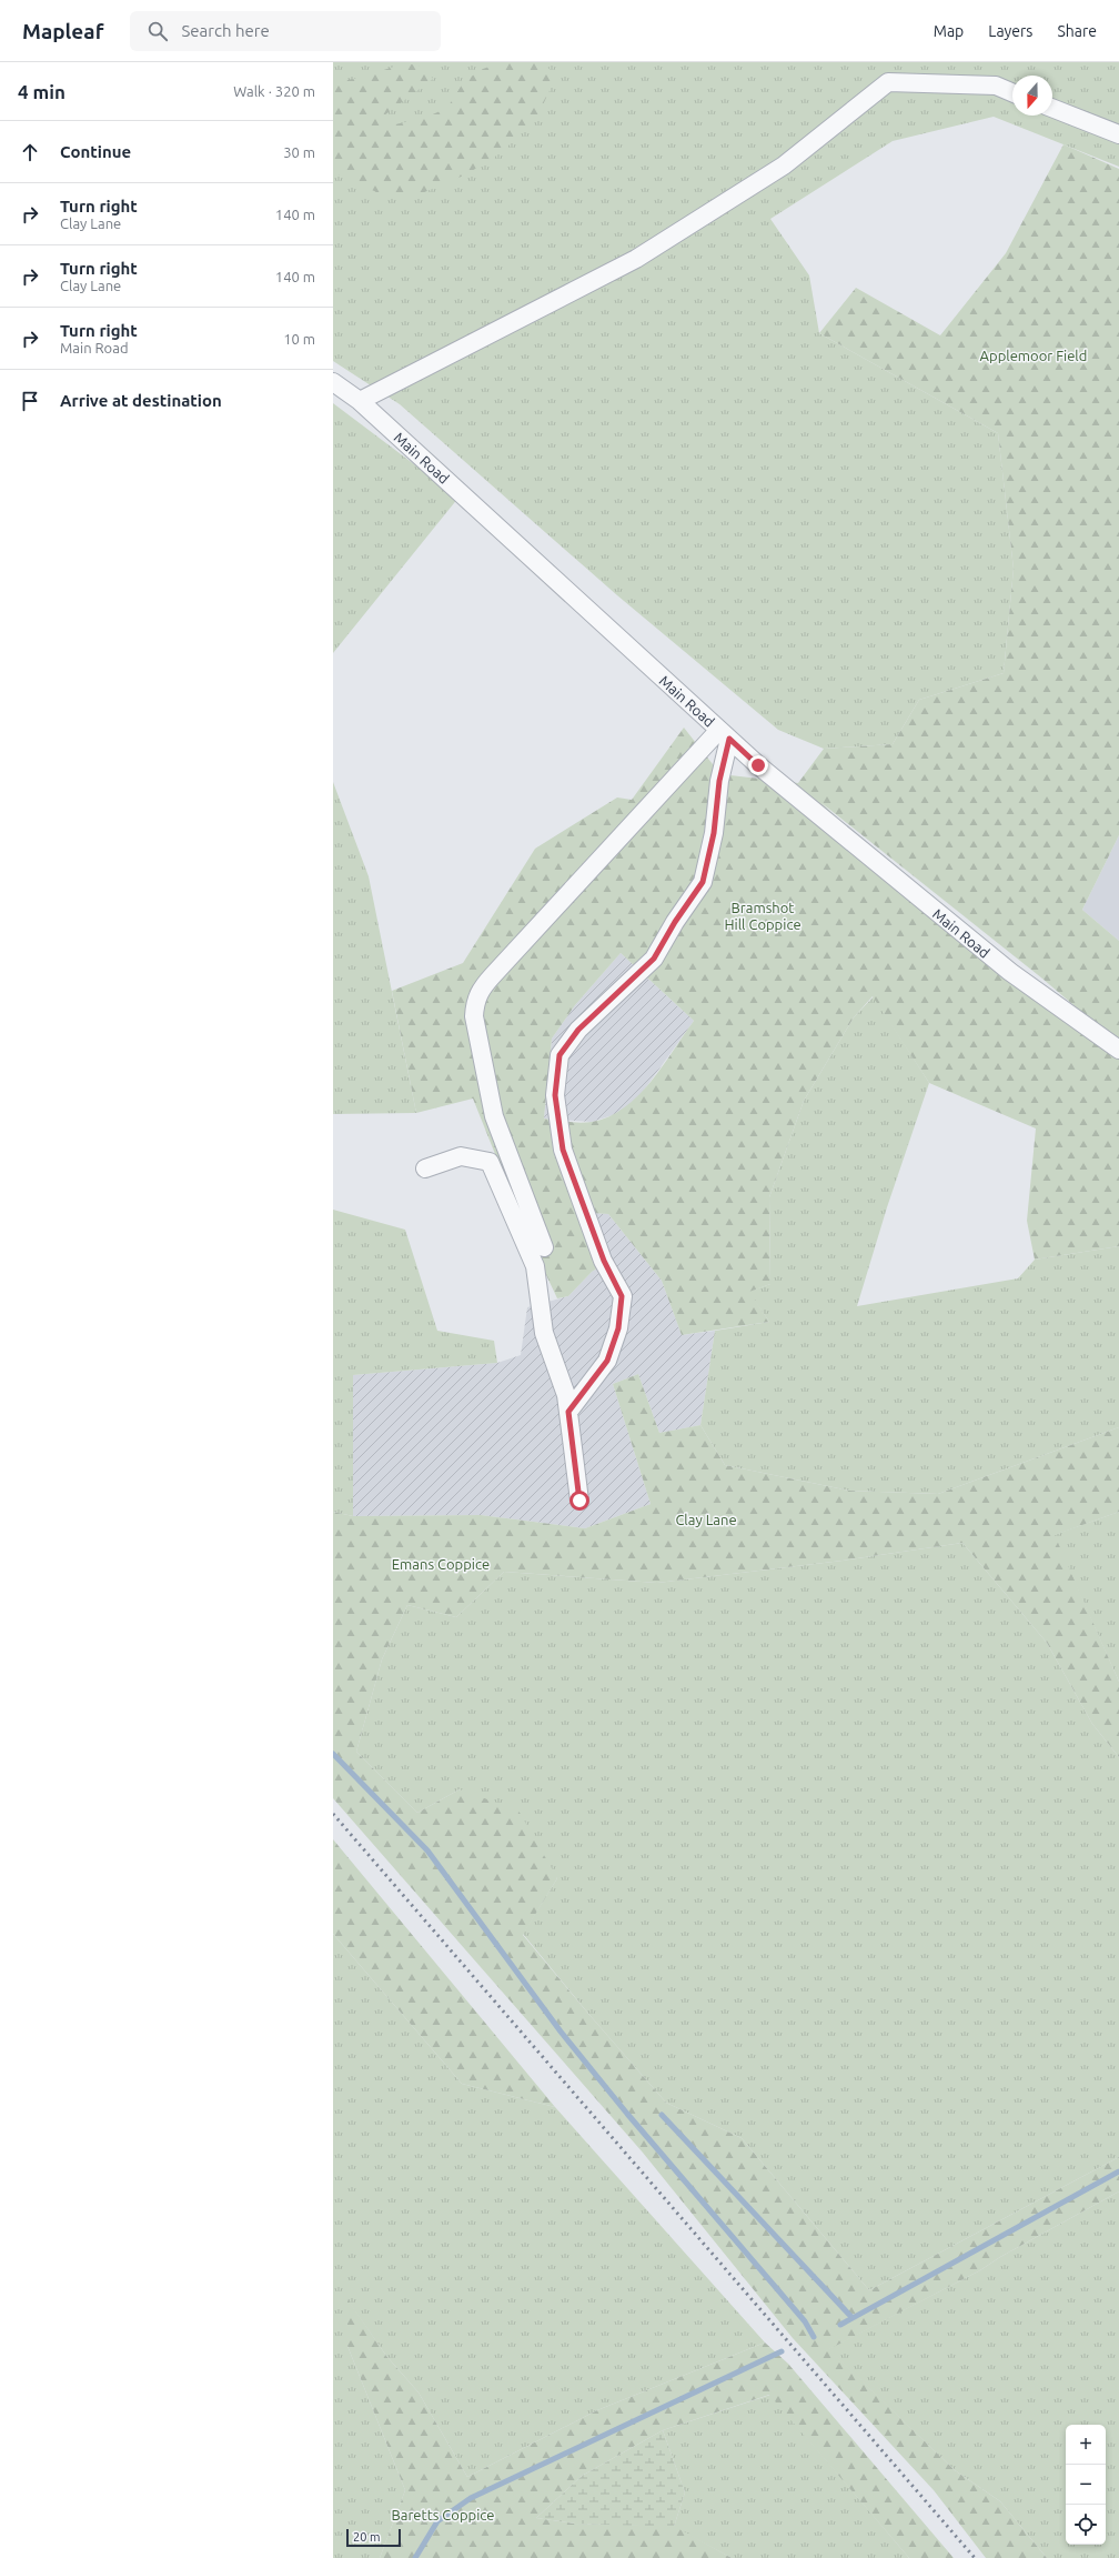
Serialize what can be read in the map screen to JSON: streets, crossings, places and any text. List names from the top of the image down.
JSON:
{
  "streets": {
    "street": ["Main Road"]
  },
  "parks": [
    "Applemoor Field",
    "Bramshot Hill Coppice",
    "Clay Lane",
    "Emans Coppice",
    "Baretts Coppice"
  ],
  "scale_bar": "20 m",
  "north": "bottom",
  "page": {
    "header": "Mapleaf",
    "search": "Search here",
    "nav": ["Map", "Layers", "Share"],
    "heading": ["4 min", "Walk · 320 m"],
    "list": [
      ["Continue", "30 m"],
      ["Turn right", "Clay Lane", "140 m"],
      ["Turn right", "Clay Lane", "140 m"],
      ["Turn right", "Main Road", "10 m"],
      "Arrive at destination"
    ],
    "map_buttons": ["+", "−"],
    "scale": "20 m"
  }
}
